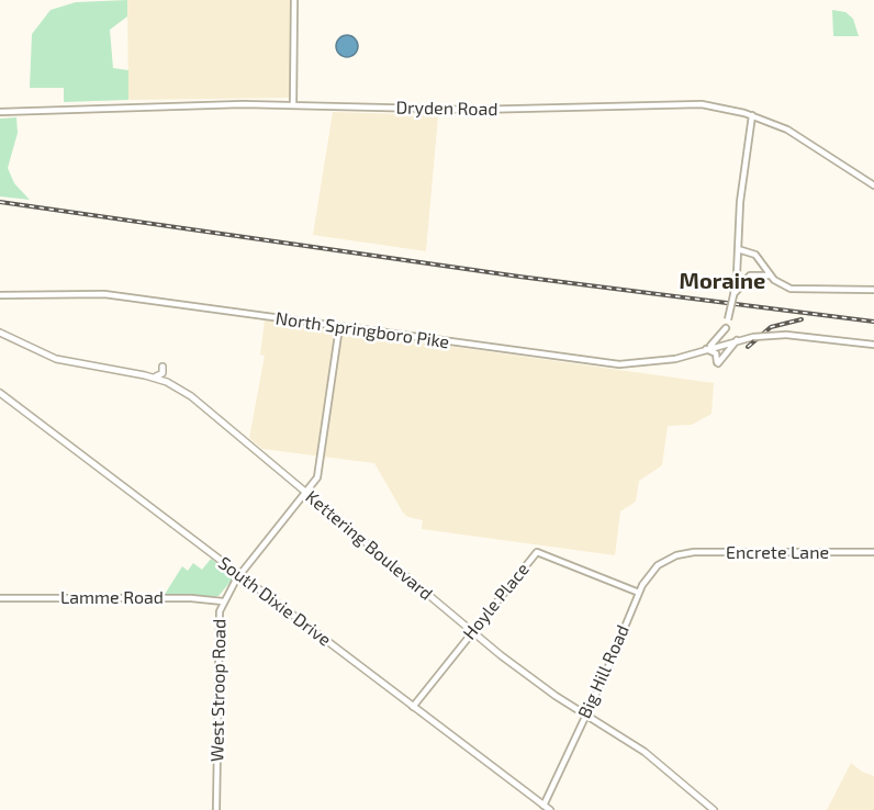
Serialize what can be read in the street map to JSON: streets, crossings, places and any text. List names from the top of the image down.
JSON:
{
  "streets": {
    "main road": [
      "Dryden Road",
      "North Springboro Pike",
      "Kettering Boulevard",
      "Encrete Lane",
      "Lamme Road",
      "South Dixie Drive",
      "Hoyle Place",
      "Big Hill Road",
      "West Stroop Road"
    ]
  },
  "crossings": [
    ["North Springboro Pike", "West Stroop Road"],
    ["Kettering Boulevard", "Hoyle Place"],
    ["Kettering Boulevard", "Big Hill Road"],
    ["Kettering Boulevard", "West Stroop Road"],
    ["Encrete Lane", "Big Hill Road"],
    ["Lamme Road", "West Stroop Road"],
    ["South Dixie Drive", "Hoyle Place"],
    ["South Dixie Drive", "Big Hill Road"],
    ["South Dixie Drive", "West Stroop Road"],
    ["Hoyle Place", "Big Hill Road"]
  ],
  "districts": ["Moraine"]
}
